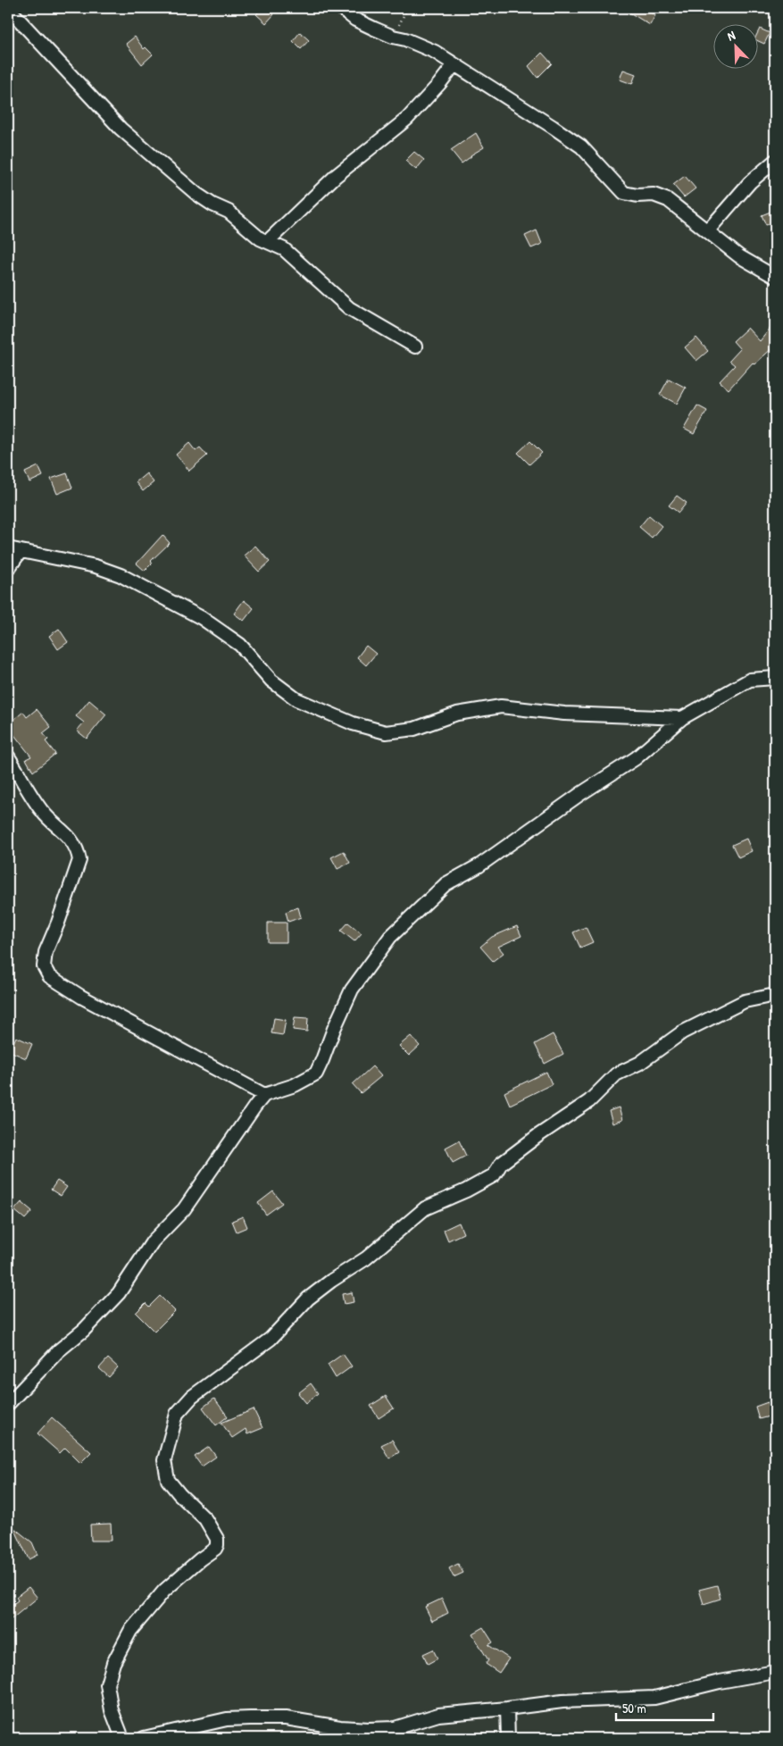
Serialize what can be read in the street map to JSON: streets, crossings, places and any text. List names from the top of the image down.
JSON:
{
  "scale_bar": "50 m",
  "north": "top left"
}
